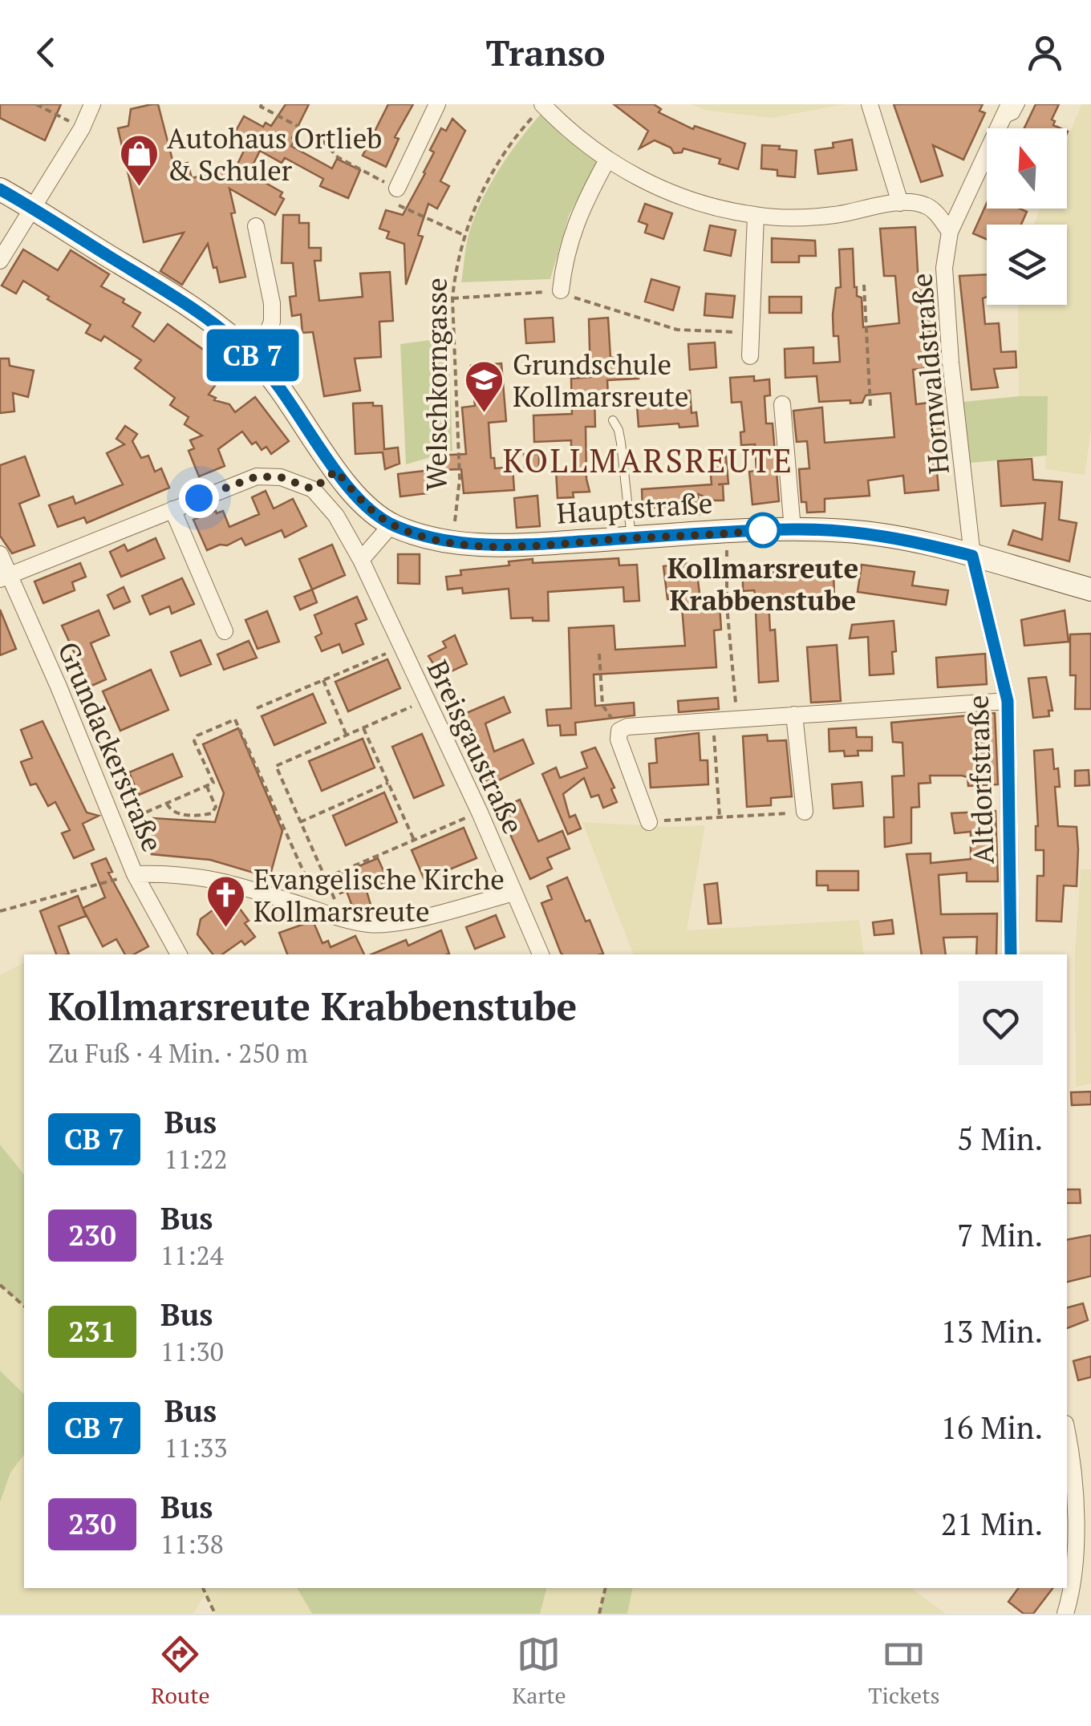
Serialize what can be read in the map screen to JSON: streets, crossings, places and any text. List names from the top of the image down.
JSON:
{
  "streets": {
    "main road": ["Hauptstraße"],
    "street": [
      "Hornwaldstraße",
      "Grundackerstraße",
      "Breisgaustraße",
      "Altdorfstraße"
    ],
    "path": ["Welschkorngasse"]
  },
  "crossings": [
    ["Hornwaldstraße", "Hauptstraße"],
    ["Hornwaldstraße", "Altdorfstraße"],
    ["Welschkorngasse", "Hauptstraße"],
    ["Hauptstraße", "Altdorfstraße"]
  ],
  "districts": ["KOLLMARSREUTE"],
  "places": {
    "shop": ["Autohaus Ortlieb & Schuler"],
    "school or university": ["Grundschule Kollmarsreute"],
    "other": ["Kollmarsreute Krabbenstube"],
    "church": ["Evangelische Kirche Kollmarsreute"]
  },
  "north": "top",
  "page": {
    "header": "Transo",
    "on_map": "CB 7",
    "heading": ["Kollmarsreute Krabbenstube", "Zu Fuß · 4 Min. · 250 m"],
    "list": [
      {
        "mark": "CB 7",
        "name": "Bus",
        "note": "11:22",
        "value": "5 Min."
      },
      {
        "mark": "230",
        "name": "Bus",
        "note": "11:24",
        "value": "7 Min."
      },
      {
        "mark": "231",
        "name": "Bus",
        "note": "11:30",
        "value": "13 Min."
      },
      {
        "mark": "CB 7",
        "name": "Bus",
        "note": "11:33",
        "value": "16 Min."
      },
      {
        "mark": "230",
        "name": "Bus",
        "note": "11:38",
        "value": "21 Min."
      }
    ],
    "tabs": ["Route", "Karte", "Tickets"]
  }
}
